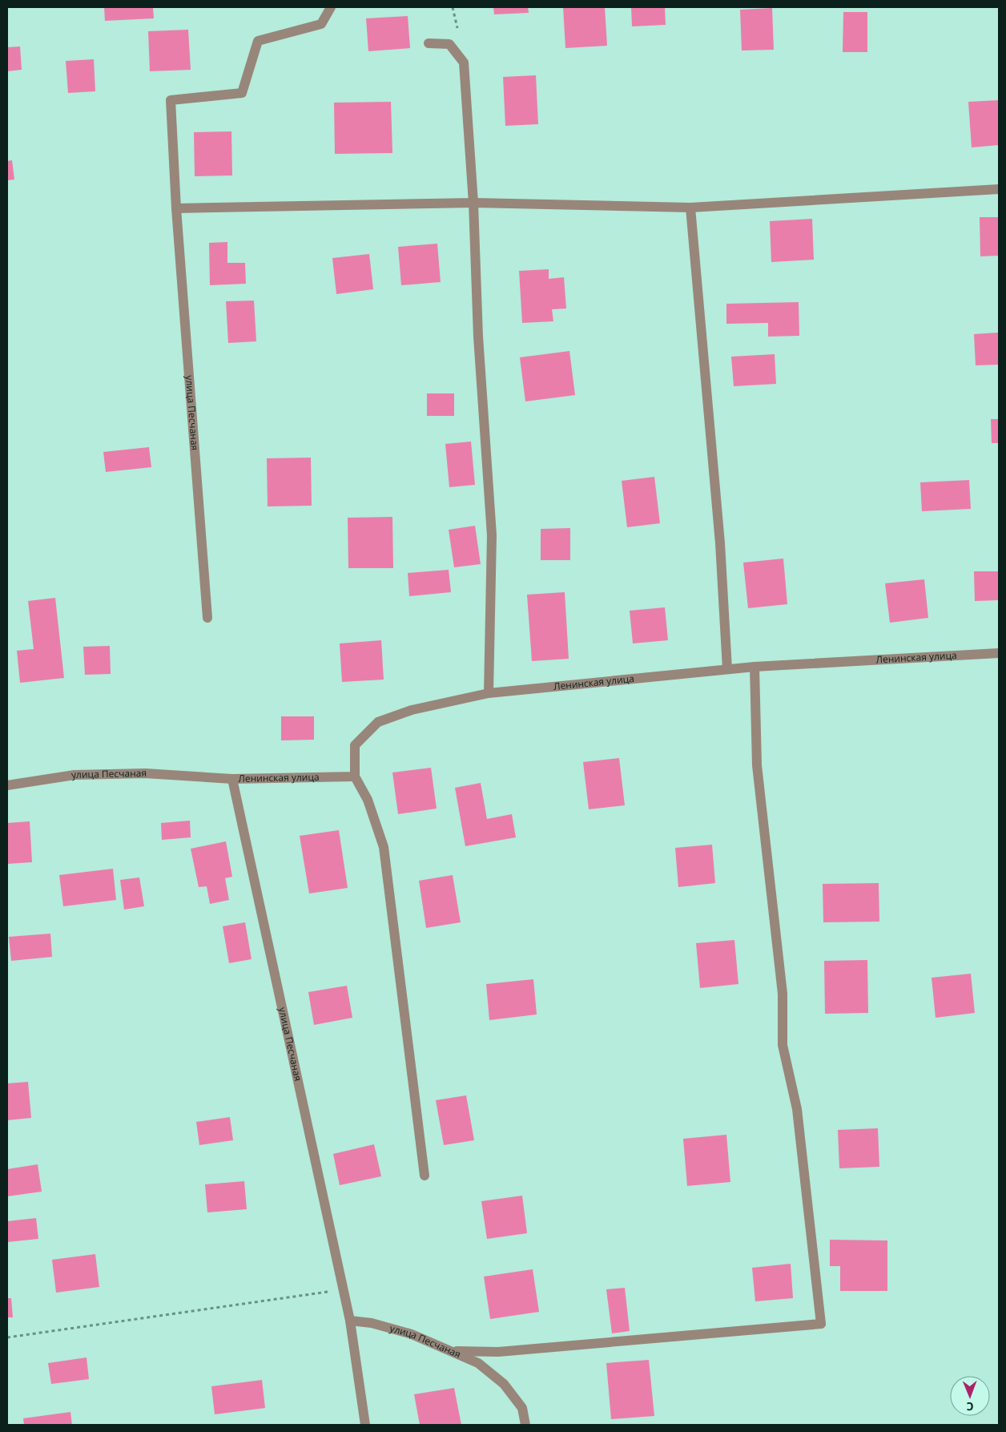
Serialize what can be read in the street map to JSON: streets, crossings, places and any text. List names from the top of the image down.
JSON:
{
  "streets": {
    "street": ["улица Песчаная", "Ленинская улица"]
  },
  "crossings": [
    ["улица Песчаная", "Ленинская улица"]
  ],
  "north": "bottom"
}
